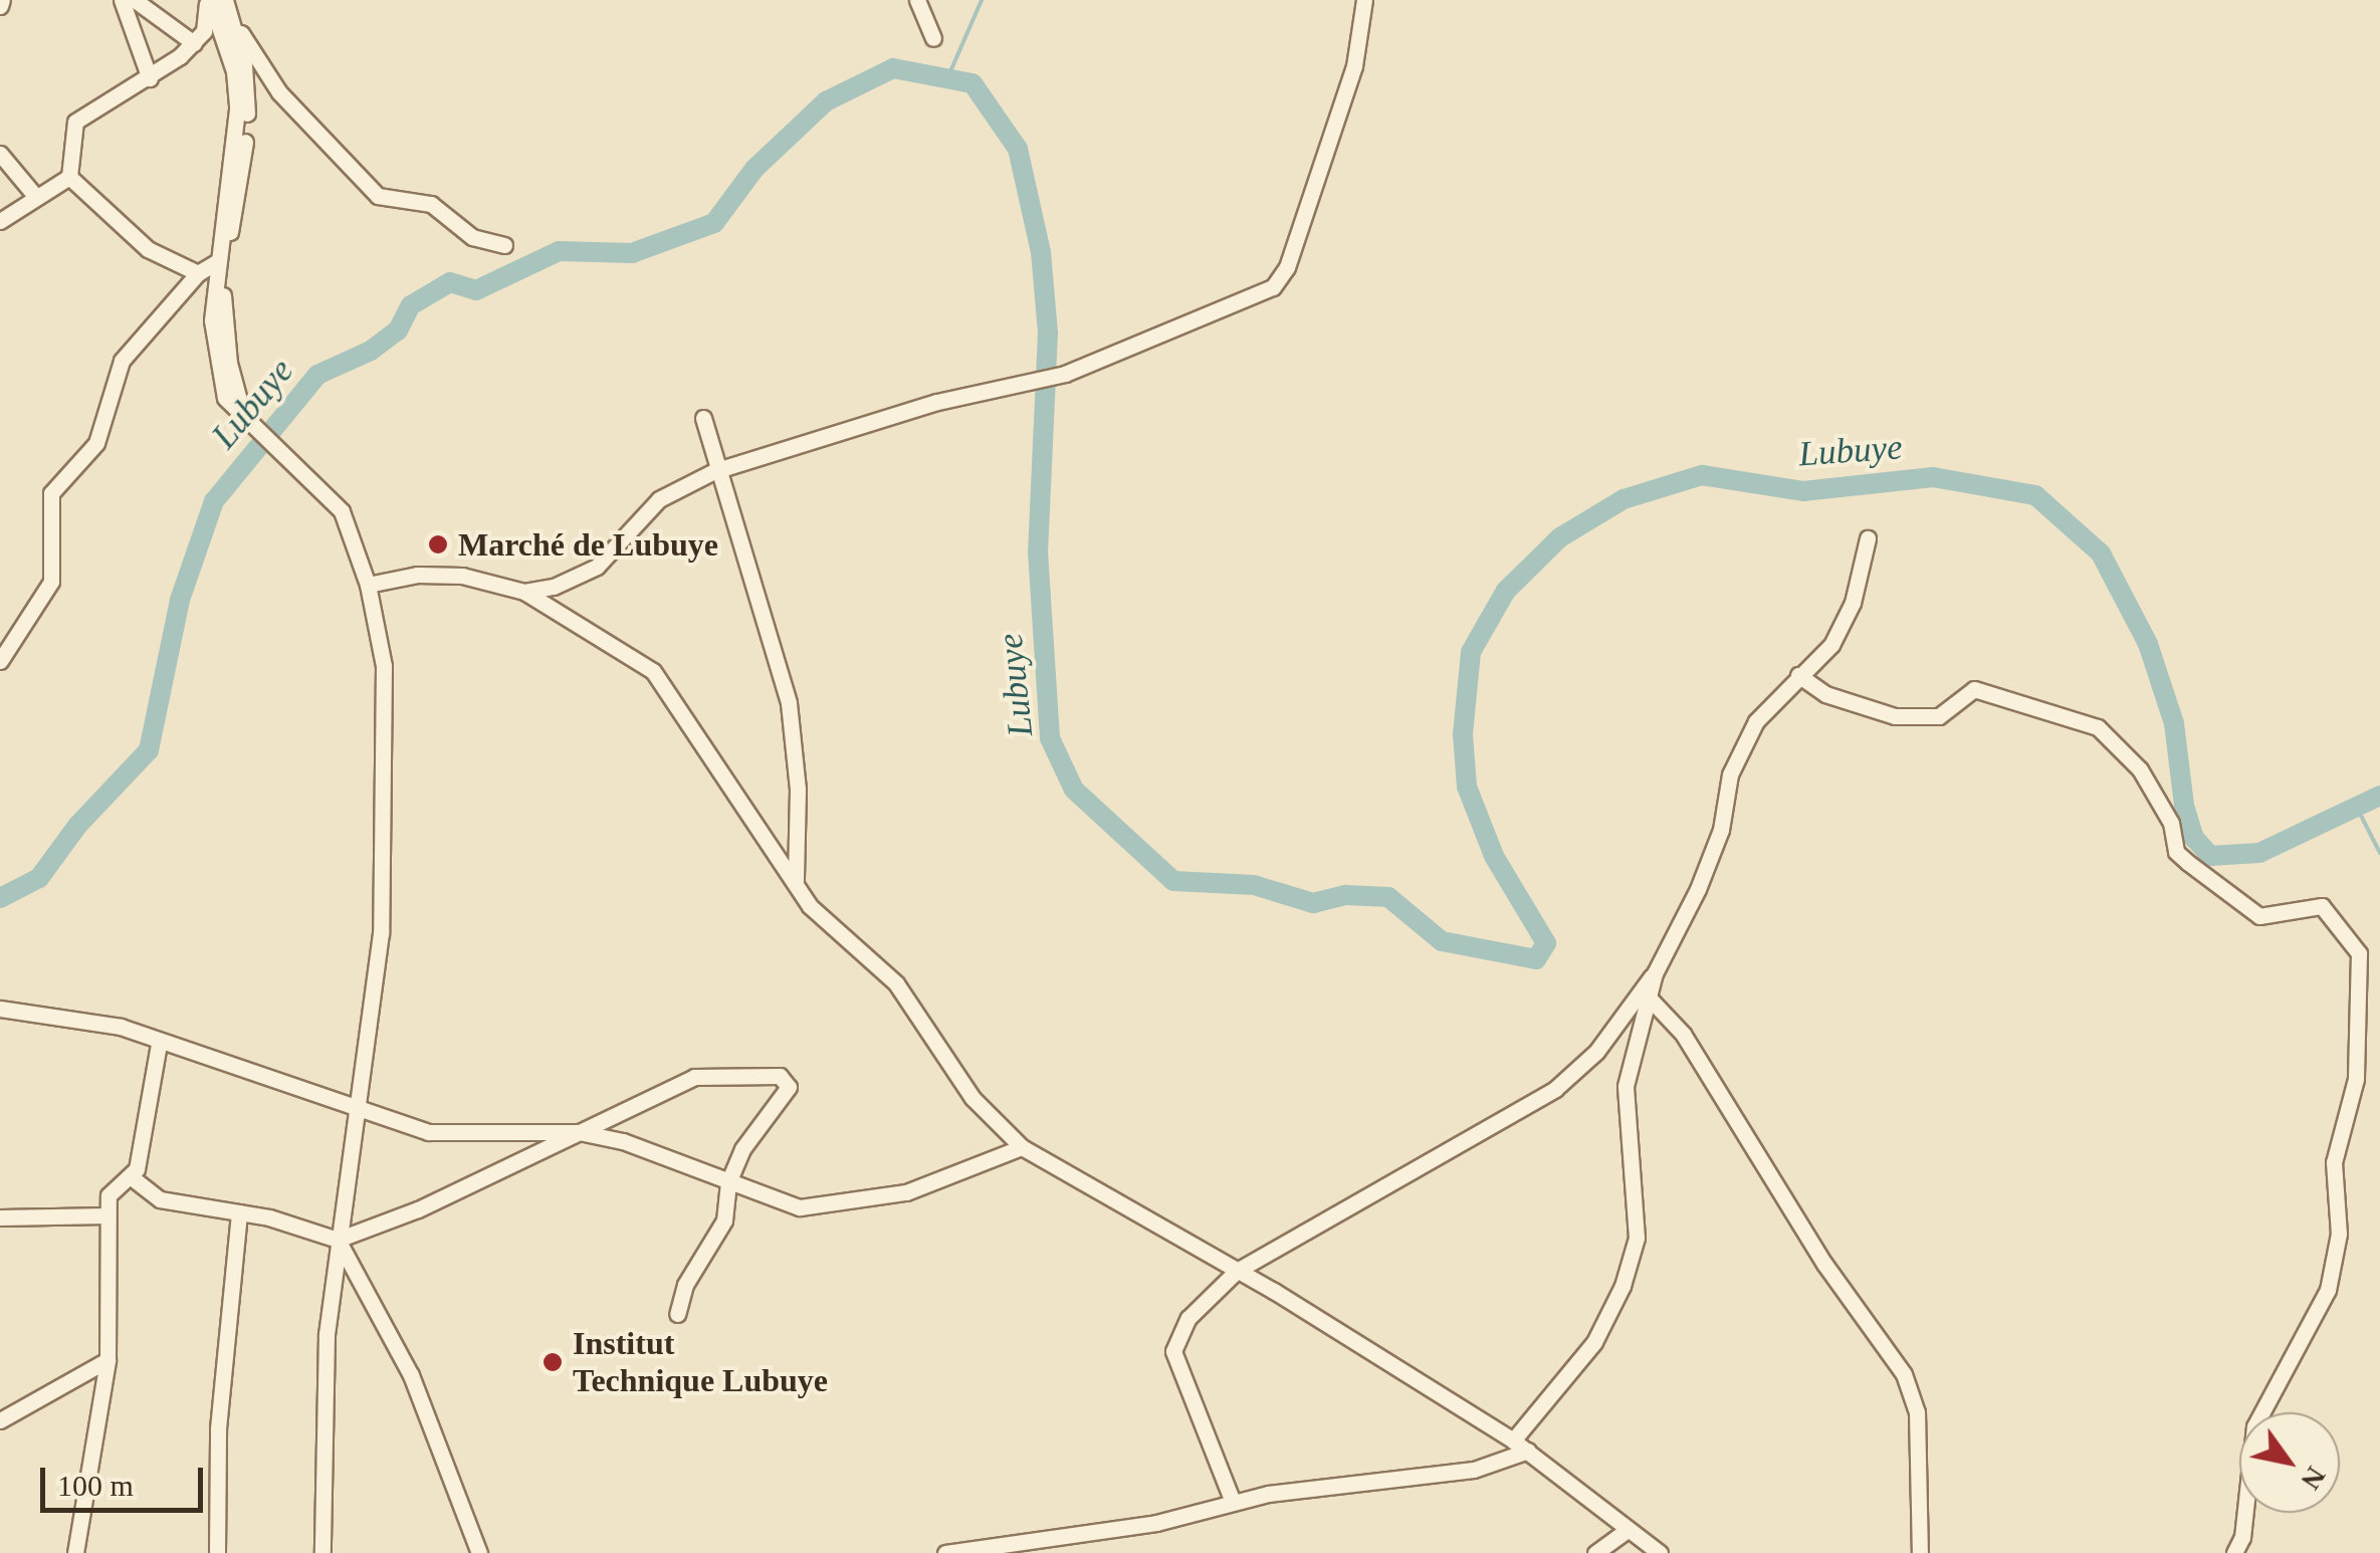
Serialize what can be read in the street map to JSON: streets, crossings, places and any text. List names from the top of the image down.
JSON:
{
  "water": ["Lubuye"],
  "places": ["Marché de Lubuye", "Institut Technique Lubuye"],
  "scale_bar": "100 m",
  "north": "bottom right"
}
